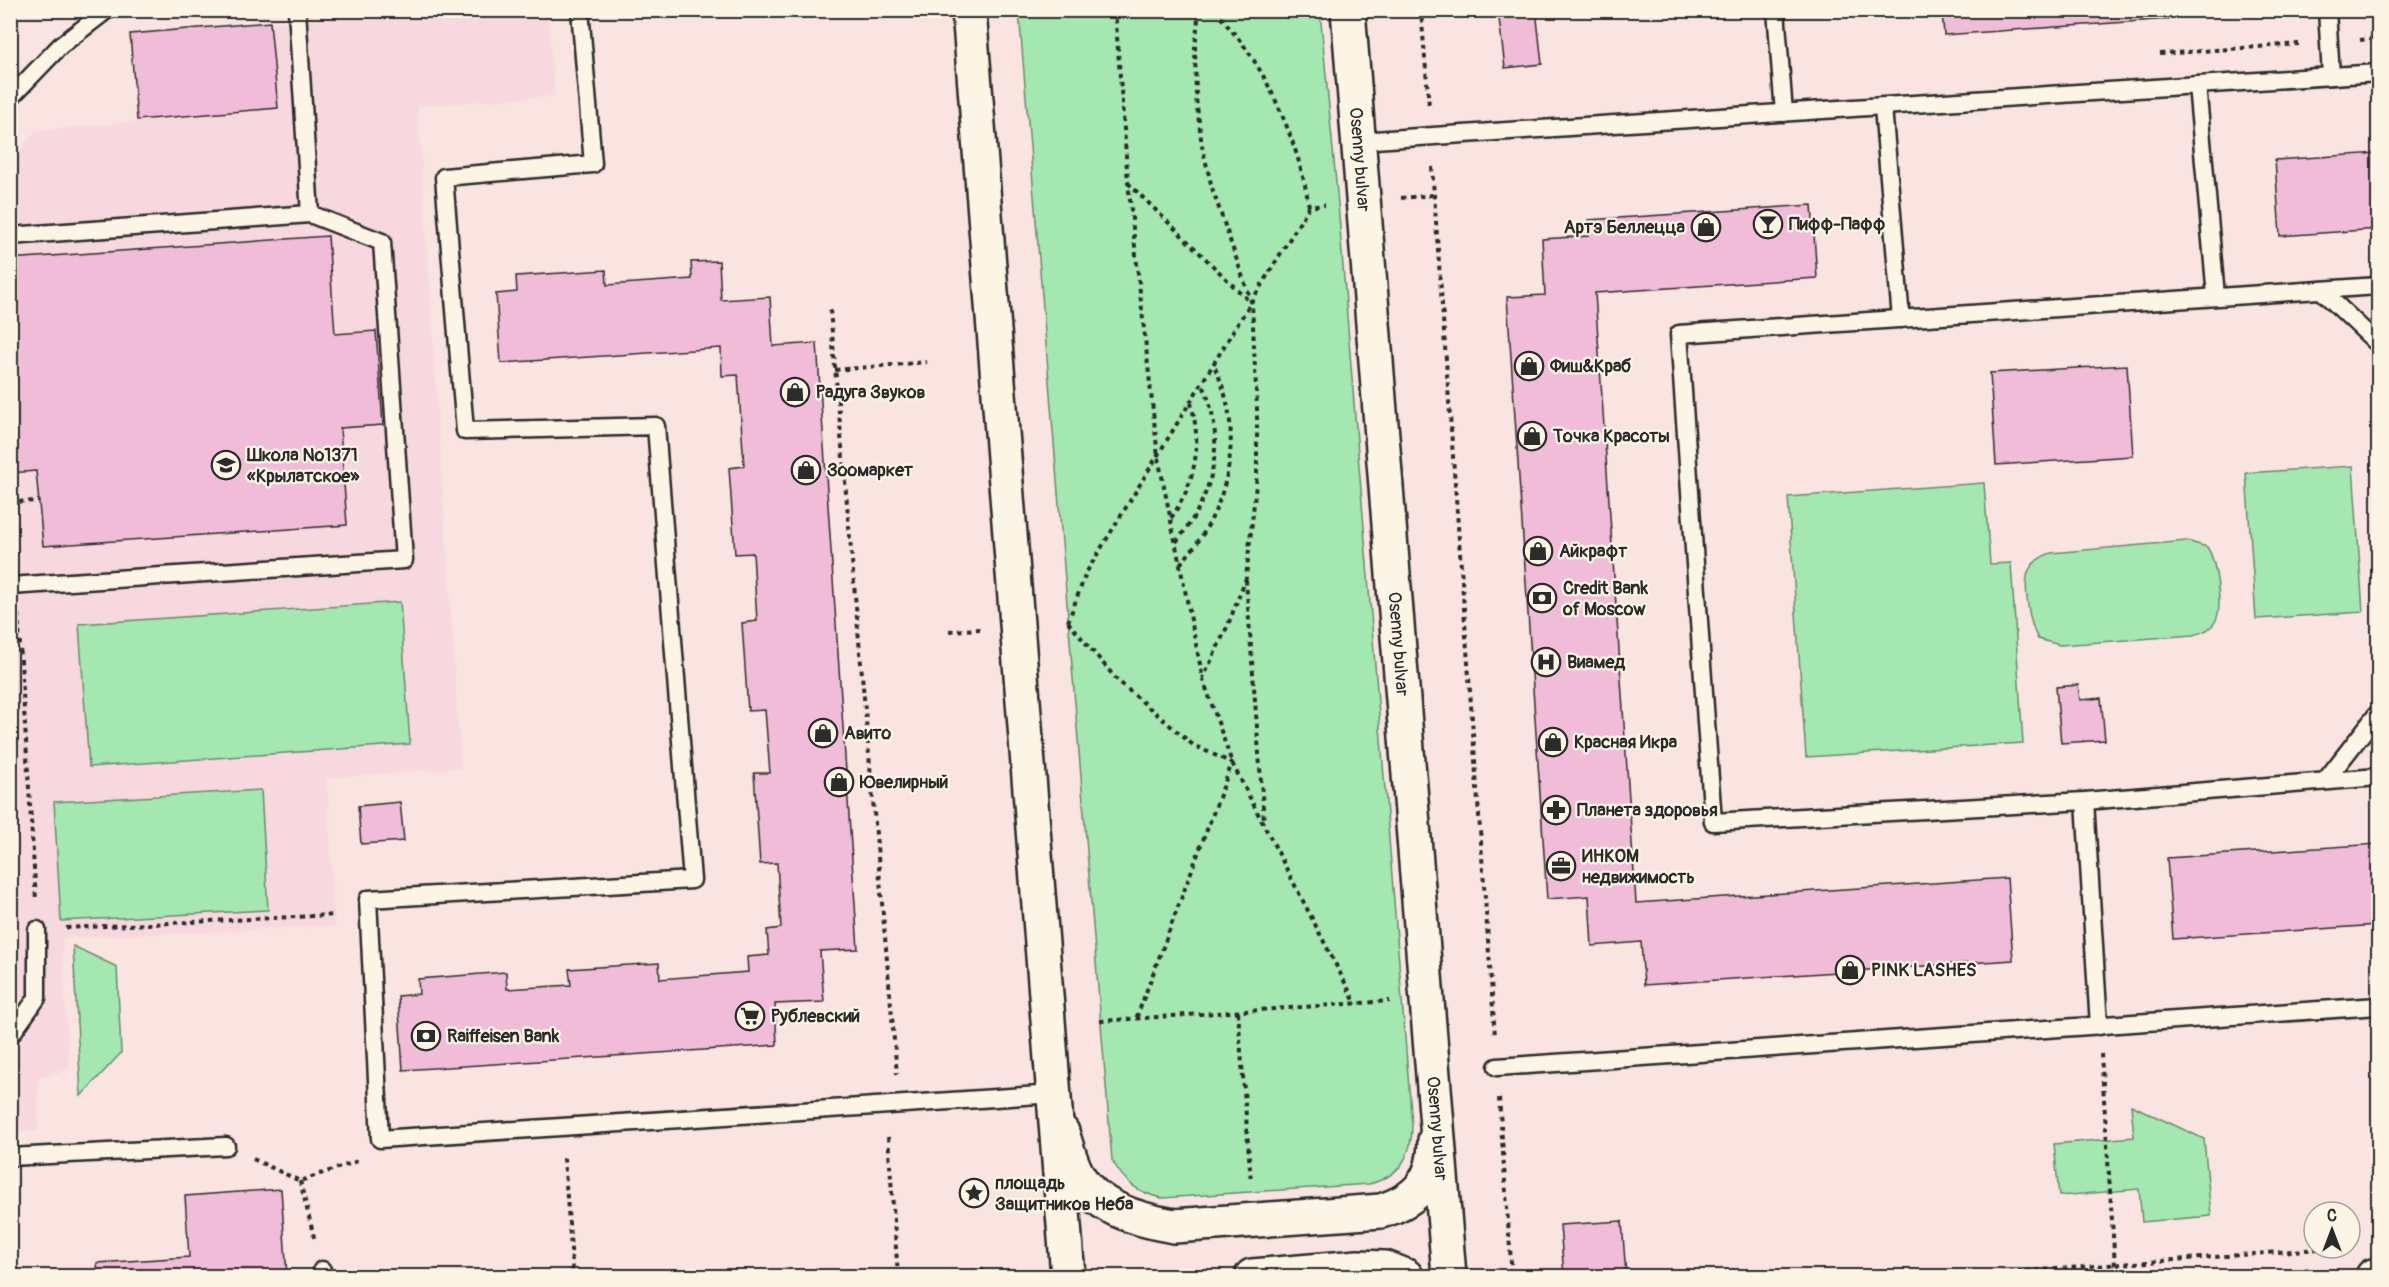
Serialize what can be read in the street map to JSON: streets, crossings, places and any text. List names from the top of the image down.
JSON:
{
  "streets": {
    "street": ["Osenny bulvar"]
  },
  "places": {
    "bar": ["Пифф-Пафф"],
    "shop": [
      "Артэ Беллецца",
      "Фиш&Краб",
      "Радуга Звуков",
      "Точка Красоты",
      "Зоомаркет",
      "Айкрафт",
      "Авито",
      "Красная Икра",
      "Ювелирный",
      "PINK LASHES"
    ],
    "school or university": ["Школа №1371 «Крылатское»"],
    "bank": ["Credit Bank of Moscow", "Raiffeisen Bank"],
    "hospital": ["Виамед"],
    "pharmacy": ["Планета здоровья"],
    "office": ["ИНКОМ недвижимость"],
    "supermarket": ["Рублевский"],
    "place": ["площадь Защитников Неба"]
  },
  "north": "top"
}
